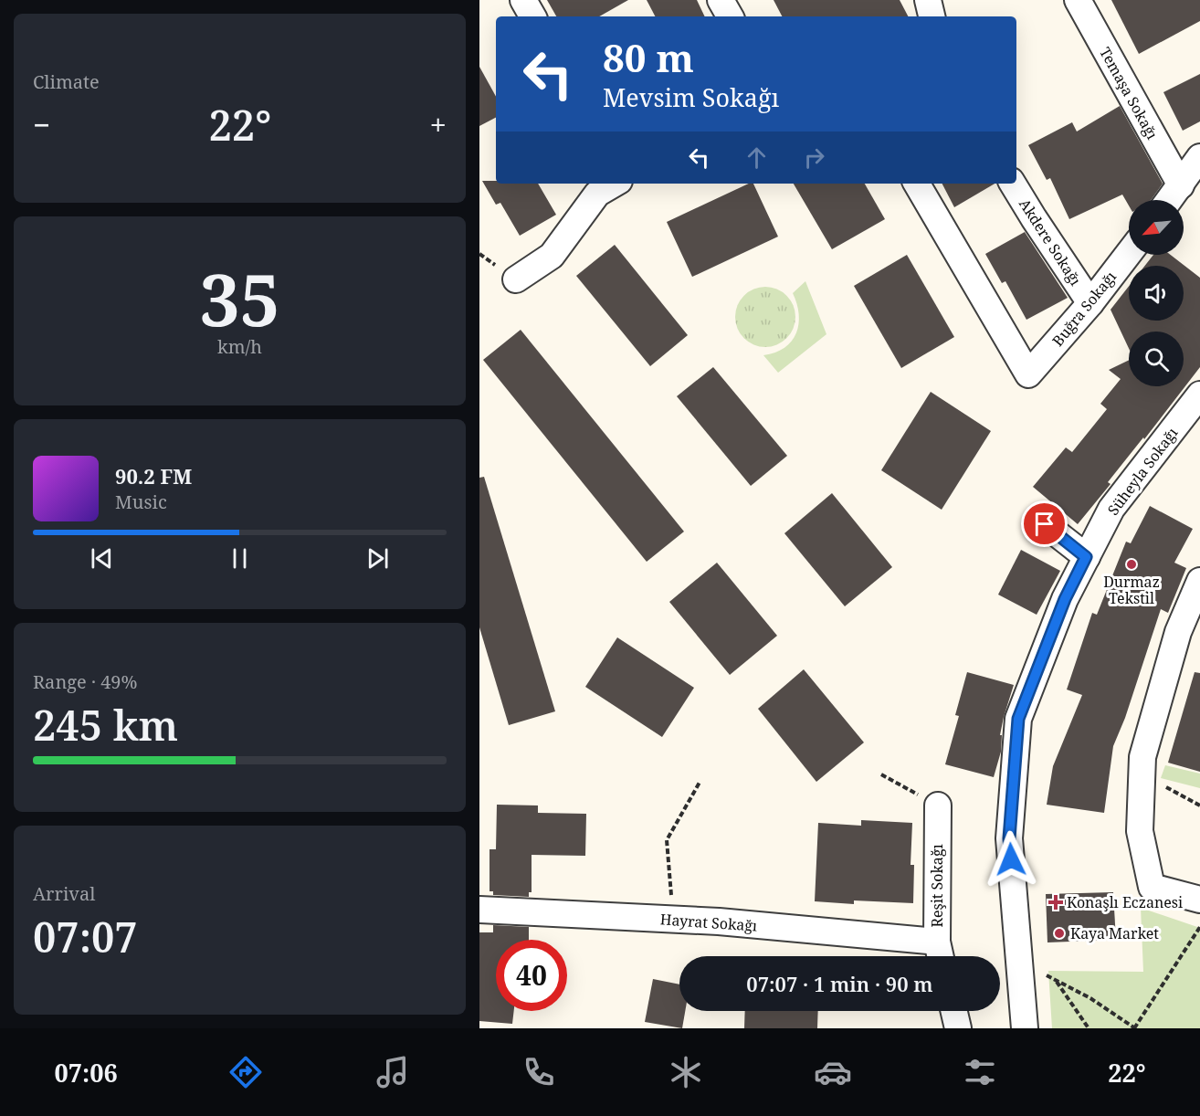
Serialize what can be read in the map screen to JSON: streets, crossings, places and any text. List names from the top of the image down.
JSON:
{
  "streets": {
    "street": [
      "Temaşa Sokağı",
      "Akdere Sokağı",
      "Buğra Sokağı",
      "Süheyla Sokağı",
      "Reşit Sokağı",
      "Hayrat Sokağı"
    ]
  },
  "crossings": [
    ["Akdere Sokağı", "Buğra Sokağı"],
    ["Reşit Sokağı", "Hayrat Sokağı"]
  ],
  "places": {
    "other": ["Durmaz Tekstil", "Kaya Market"],
    "health": ["Konaşlı Eczanesi"]
  },
  "north": "bottom left",
  "page": {
    "tile": [
      "Climate",
      ["35", "km/h"],
      ["Range · 49%", "245 km"],
      ["Arrival", "07:07"]
    ],
    "turn": ["80 m", "Mevsim Sokağı"],
    "heat": ["−", "22°", "+"],
    "song": ["90.2 FM", "Music"],
    "limit": "40",
    "trip": "07:07 · 1 min · 90 m",
    "tabs": ["07:06", "22°"]
  }
}
